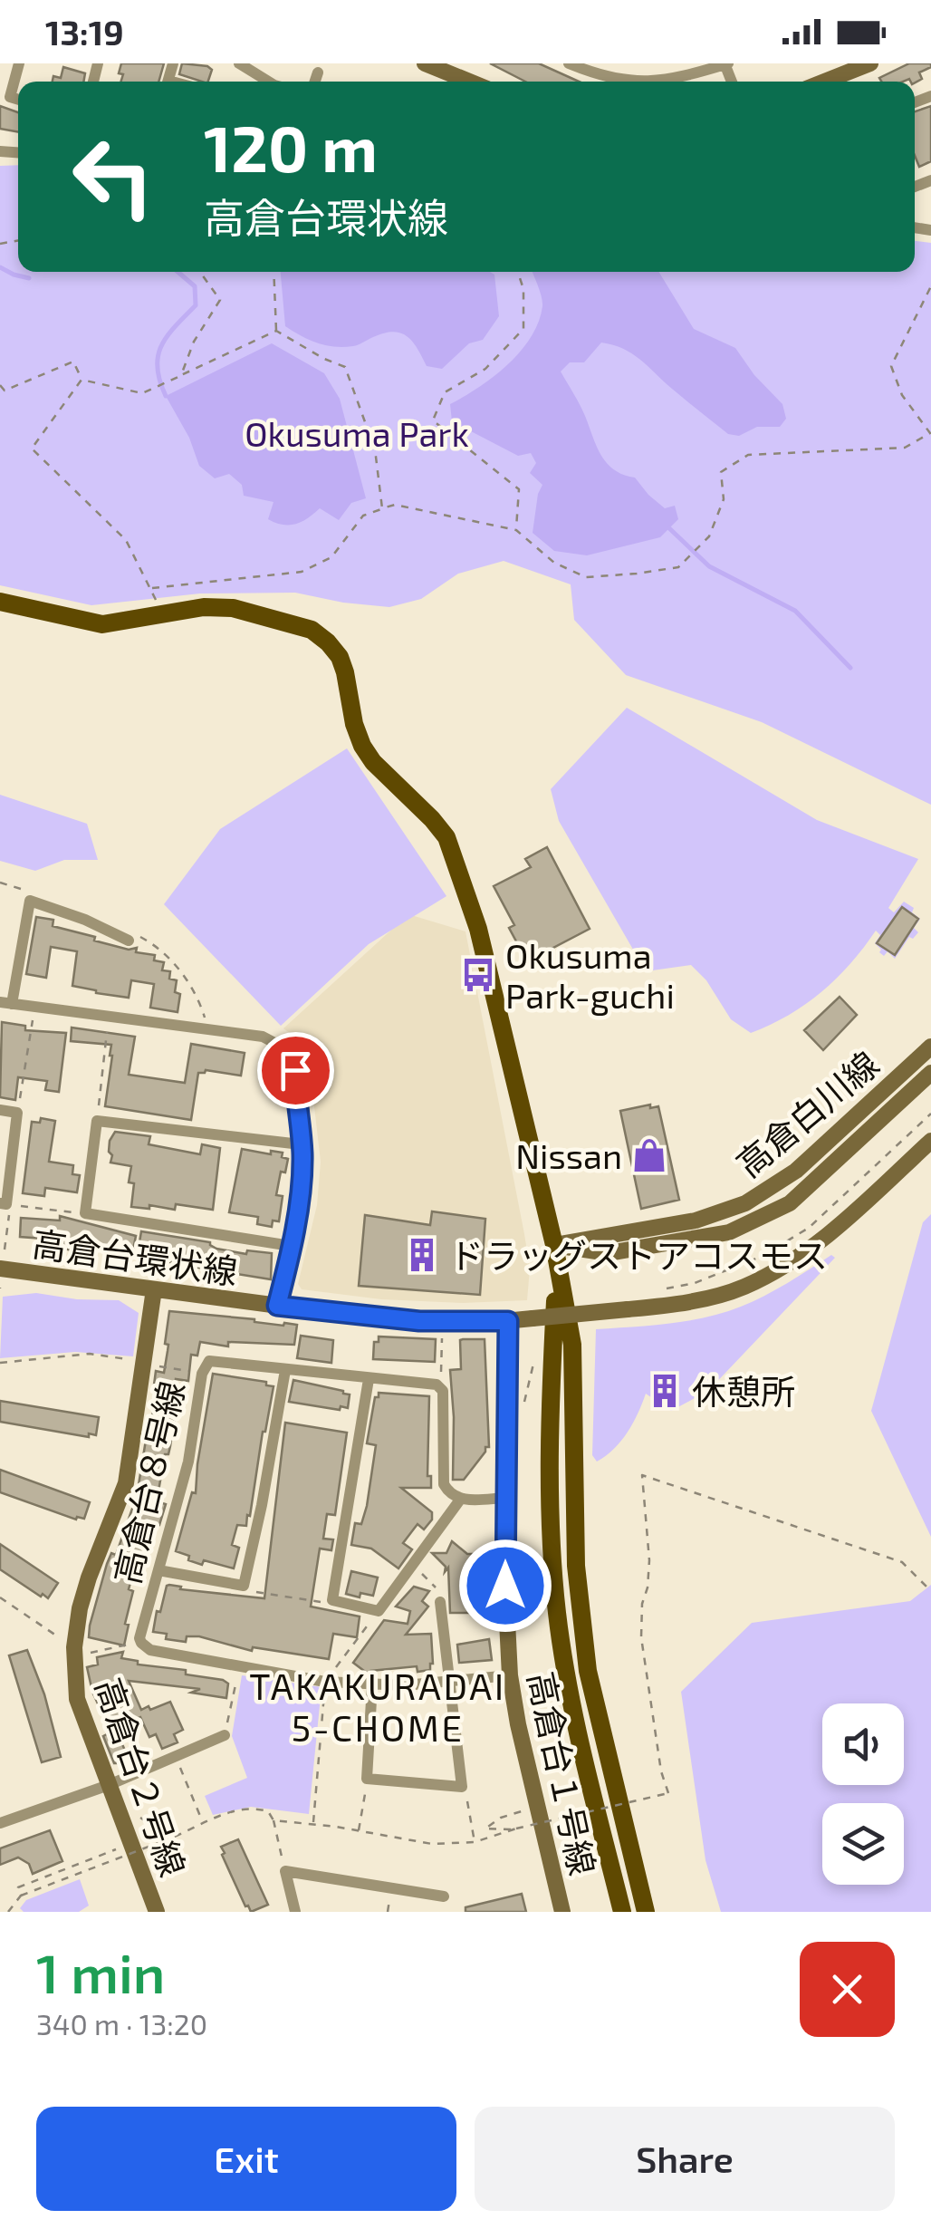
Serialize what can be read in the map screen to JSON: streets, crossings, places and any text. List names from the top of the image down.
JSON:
{
  "streets": {
    "street": [
      "高倉白川線",
      "高倉台環状線",
      "高倉台８号線",
      "高倉台１号線",
      "高倉台２号線"
    ]
  },
  "crossings": [
    ["高倉台環状線", "高倉台１号線"],
    ["高倉台環状線", "高倉台２号線"]
  ],
  "districts": ["TAKAKURADAI 5-CHOME"],
  "parks": ["Okusuma Park"],
  "places": {
    "bus stop": ["Okusuma Park-guchi"],
    "shop": ["Nissan"],
    "building": ["ドラッグストアコスモス", "休憩所"]
  },
  "page": {
    "status": "13:19",
    "turn": ["120 m", "高倉台環状線"],
    "heading": ["1 min", "340 m · 13:20"],
    "buttons": ["Exit", "Share"]
  }
}
